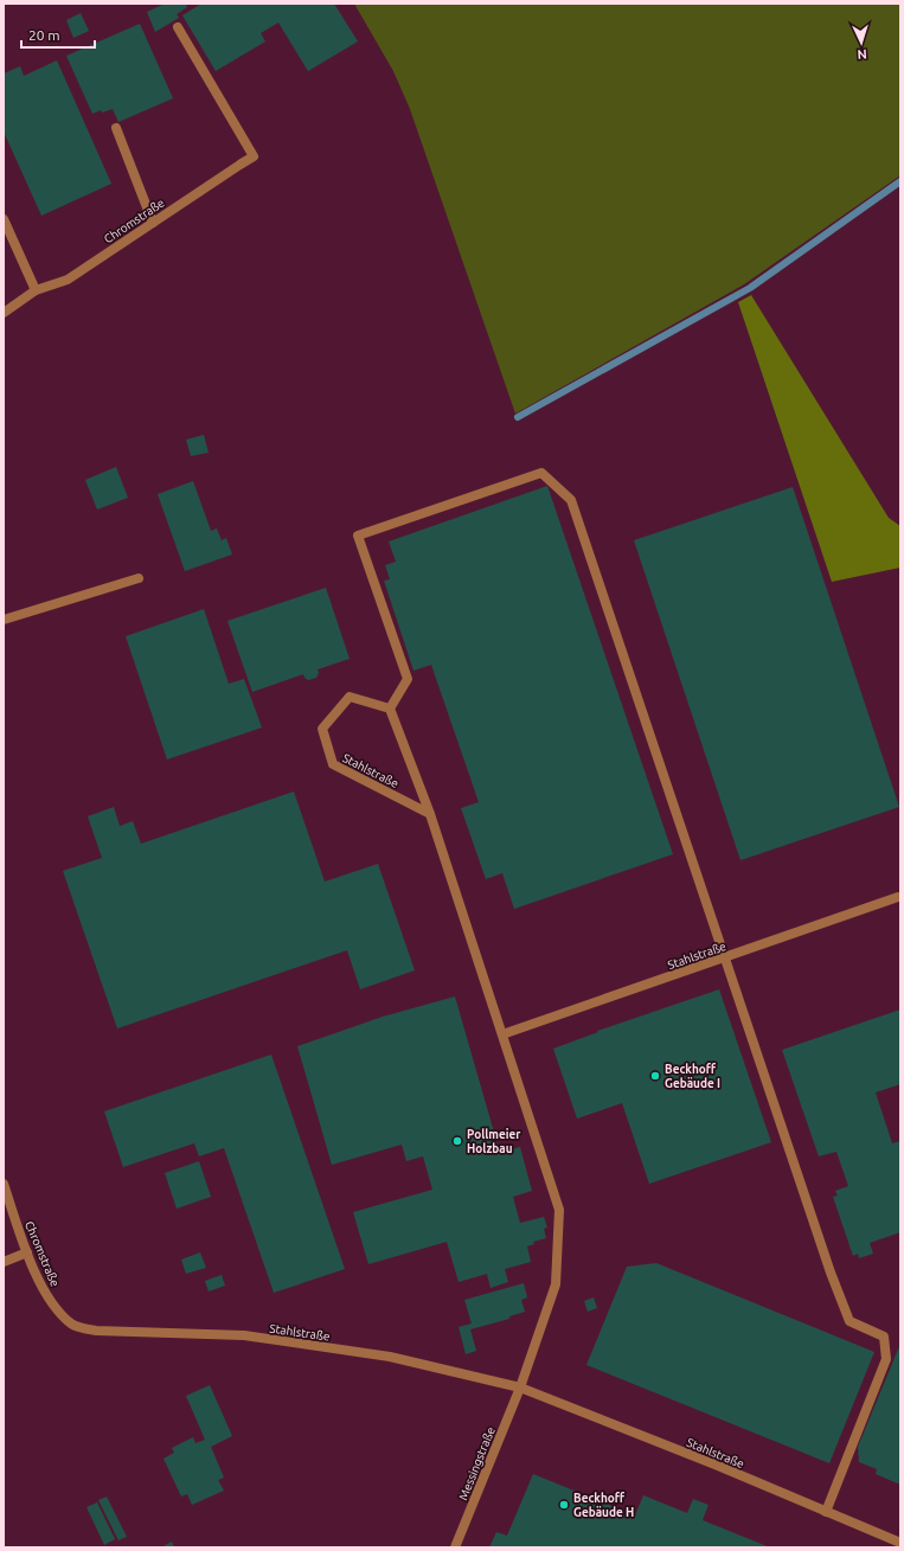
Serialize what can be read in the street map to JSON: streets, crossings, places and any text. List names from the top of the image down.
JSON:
{
  "streets": {
    "street": ["Chromstraße", "Stahlstraße", "Messingstraße"]
  },
  "crossings": [
    ["Chromstraße", "Stahlstraße"],
    ["Stahlstraße", "Messingstraße"]
  ],
  "places": ["Beckhoff Gebäude I", "Pollmeier Holzbau", "Beckhoff Gebäude H"],
  "scale_bar": "20 m",
  "north": "bottom"
}
